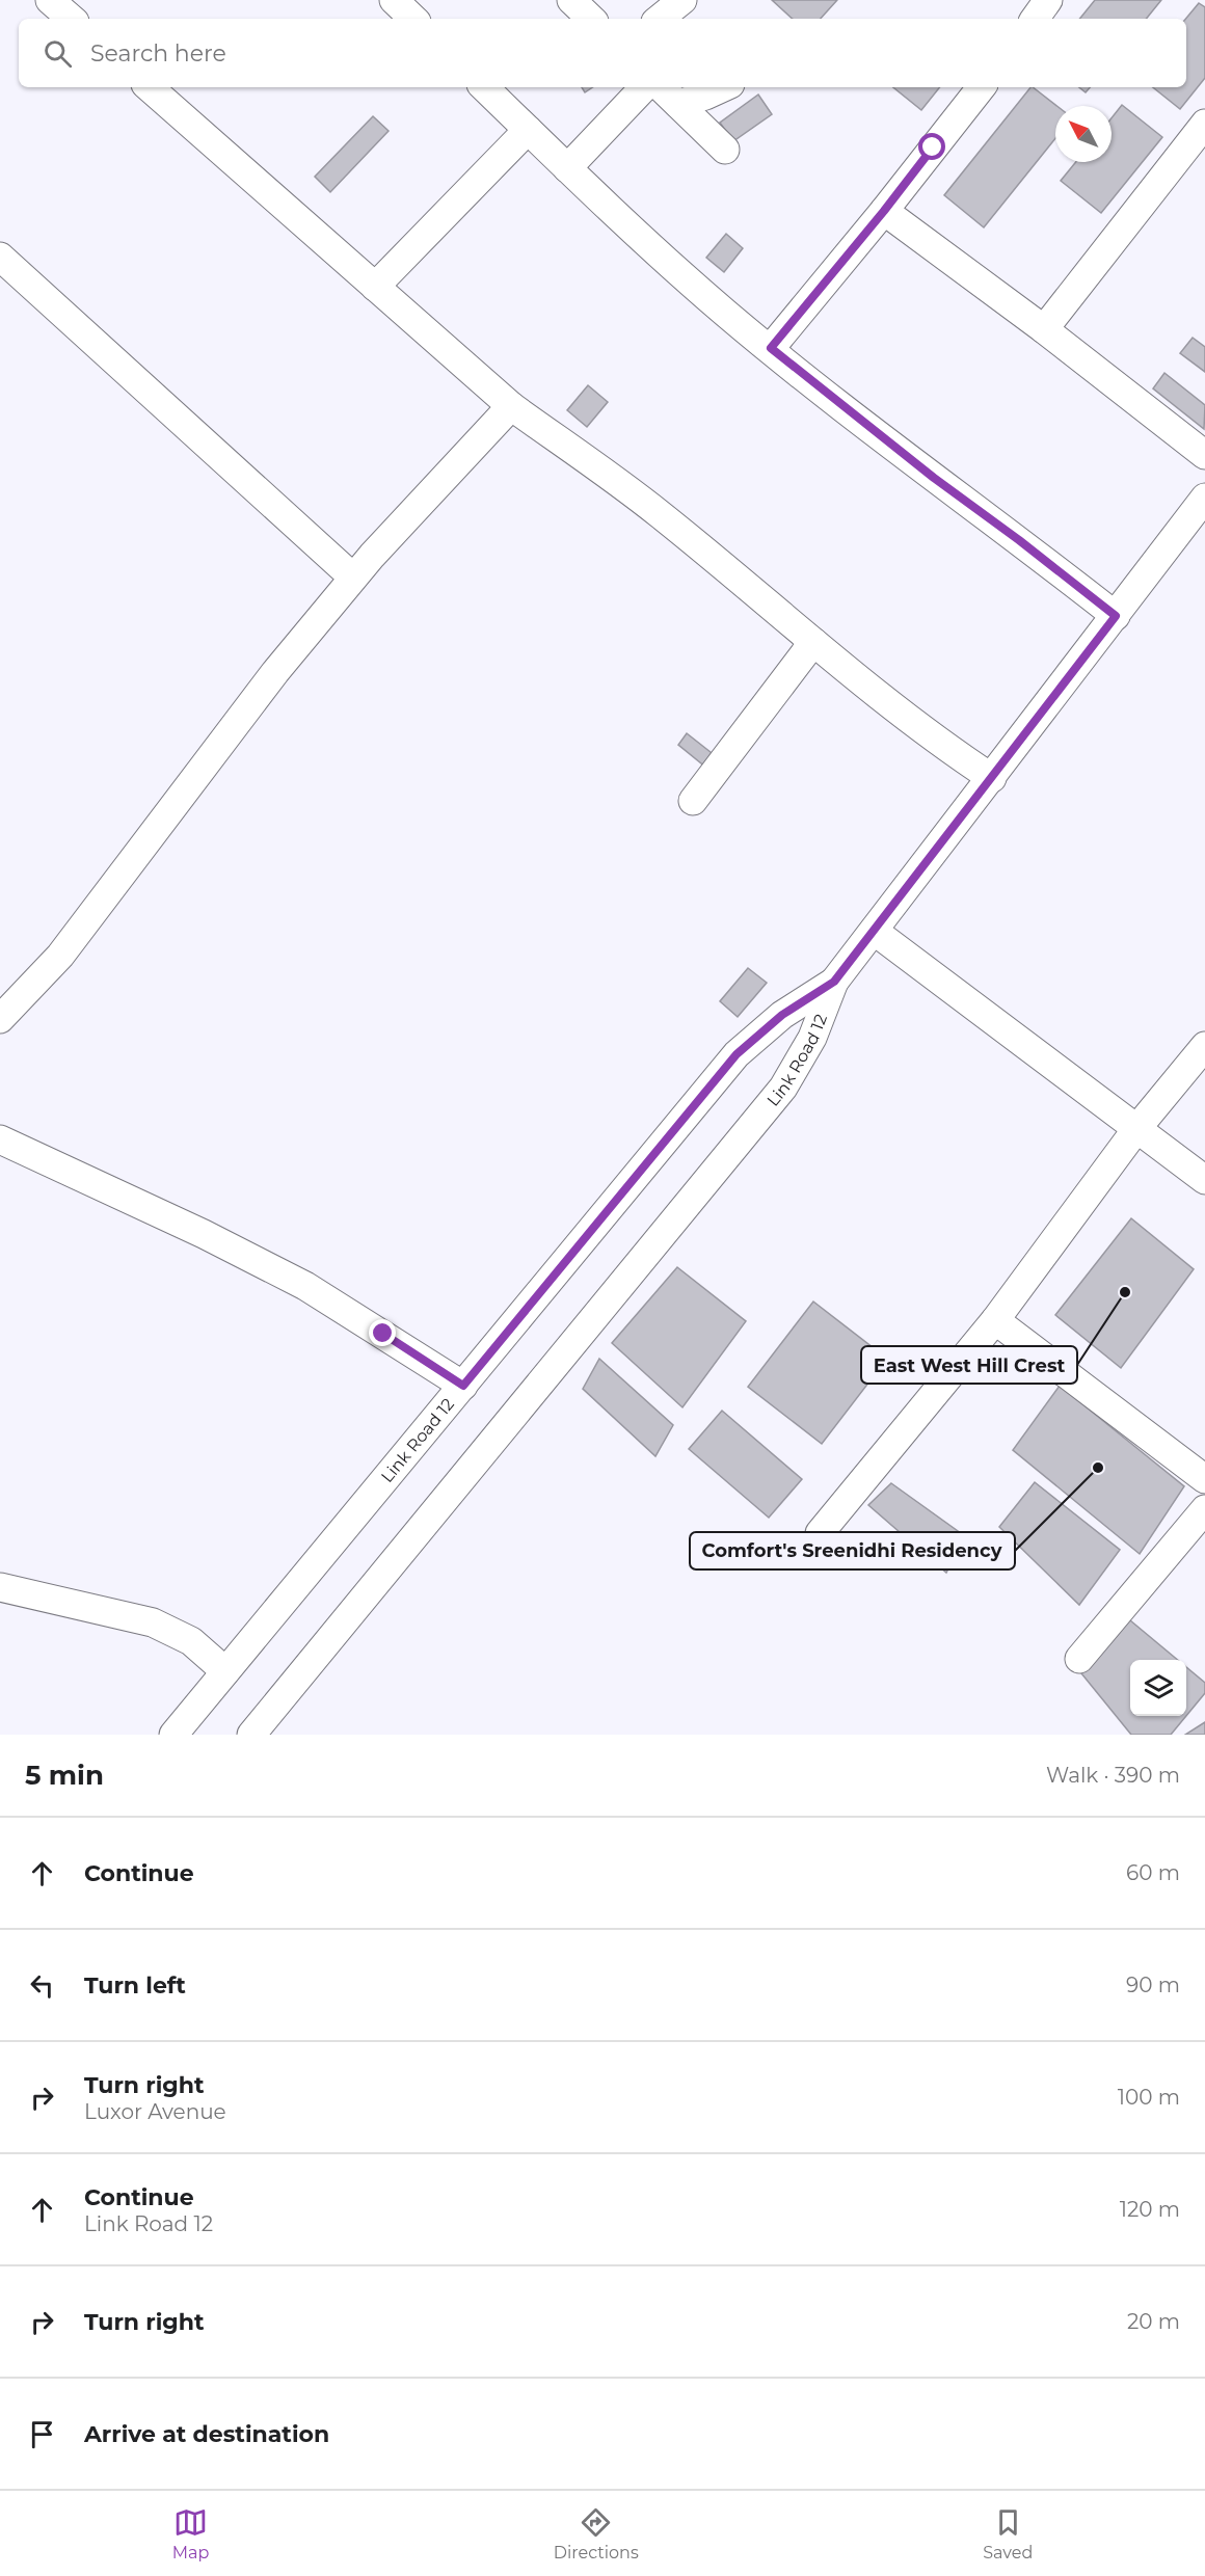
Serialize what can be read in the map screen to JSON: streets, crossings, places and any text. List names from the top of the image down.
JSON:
{
  "streets": {
    "street": ["Link Road 12"]
  },
  "places": ["East West Hill Crest", "Comfort's Sreenidhi Residency"],
  "north": "top left",
  "page": {
    "search": "Search here",
    "heading": ["5 min", "Walk · 390 m"],
    "list": [
      ["Continue", "60 m"],
      ["Turn left", "90 m"],
      ["Turn right", "Luxor Avenue", "100 m"],
      ["Continue", "Link Road 12", "120 m"],
      ["Turn right", "20 m"],
      "Arrive at destination"
    ],
    "nav": ["Map", "Directions", "Saved"]
  }
}
